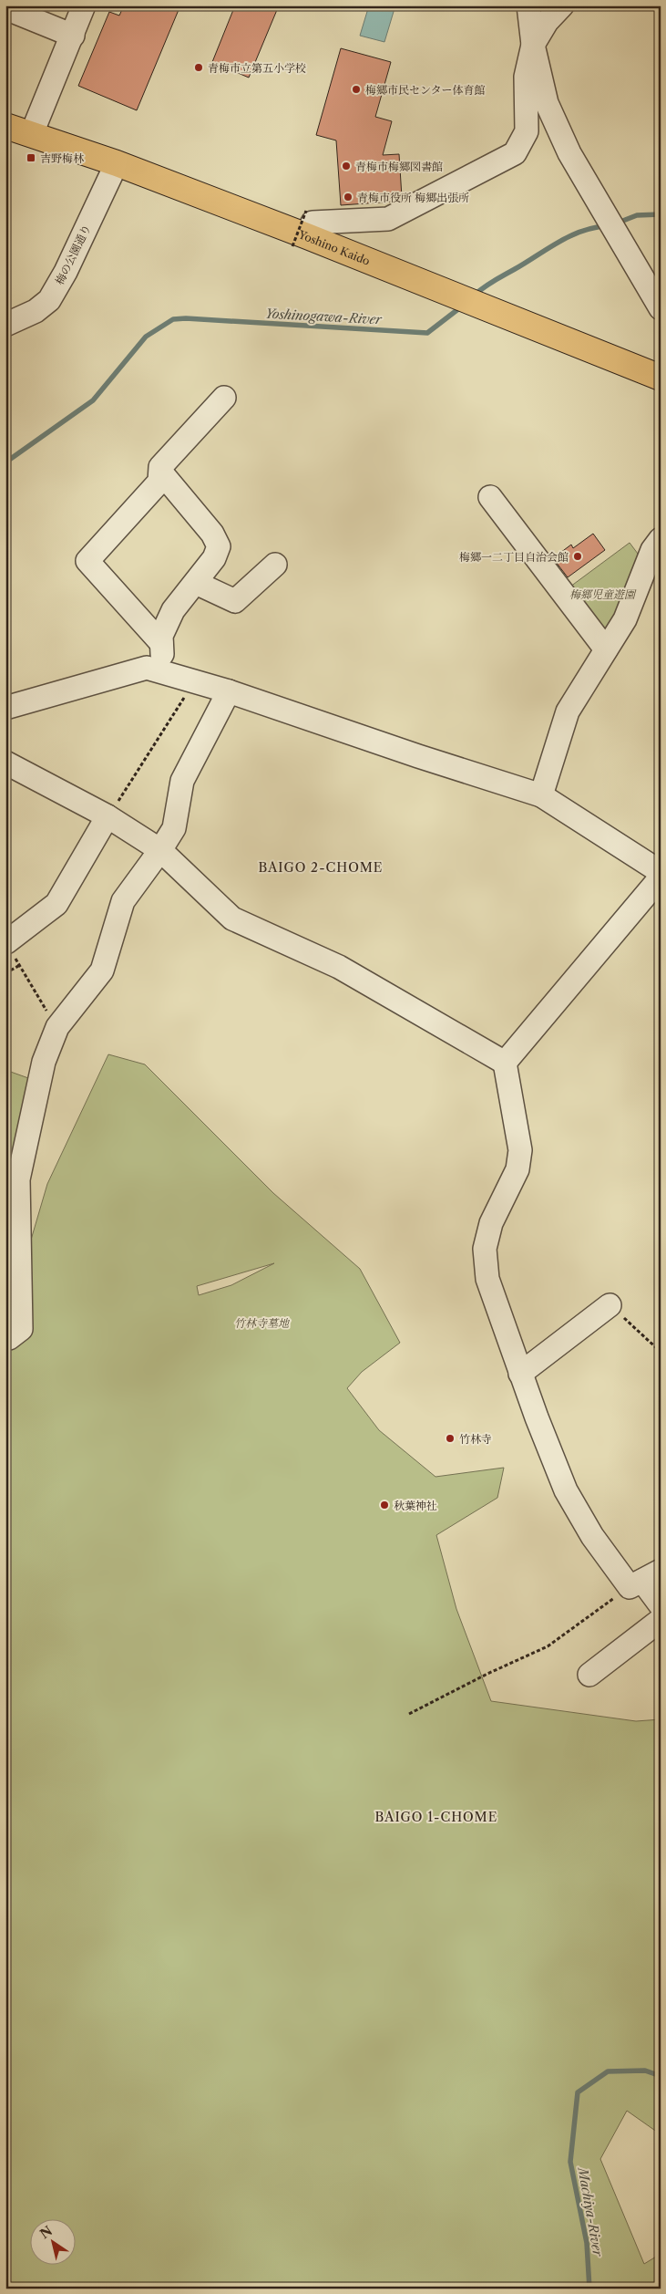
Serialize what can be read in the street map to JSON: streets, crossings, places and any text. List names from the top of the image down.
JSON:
{
  "streets": {
    "main road": ["Yoshino Kaido"],
    "street": ["梅の公園通り"]
  },
  "crossings": [
    ["Yoshino Kaido", "梅の公園通り"]
  ],
  "districts": ["BAIGO 2-CHOME", "BAIGO 1-CHOME"],
  "water": ["Yoshinogawa-River", "Machiya-River"],
  "parks": ["梅郷児童遊園", "竹林寺墓地"],
  "places": {
    "other": [
      "青梅市立第五小学校",
      "梅郷市民センター体育館",
      "青梅市梅郷図書館",
      "青梅市役所 梅郷出張所",
      "梅郷一二丁目自治会館",
      "竹林寺",
      "秋葉神社"
    ],
    "transit": ["吉野梅林"]
  },
  "north": "top left"
}
